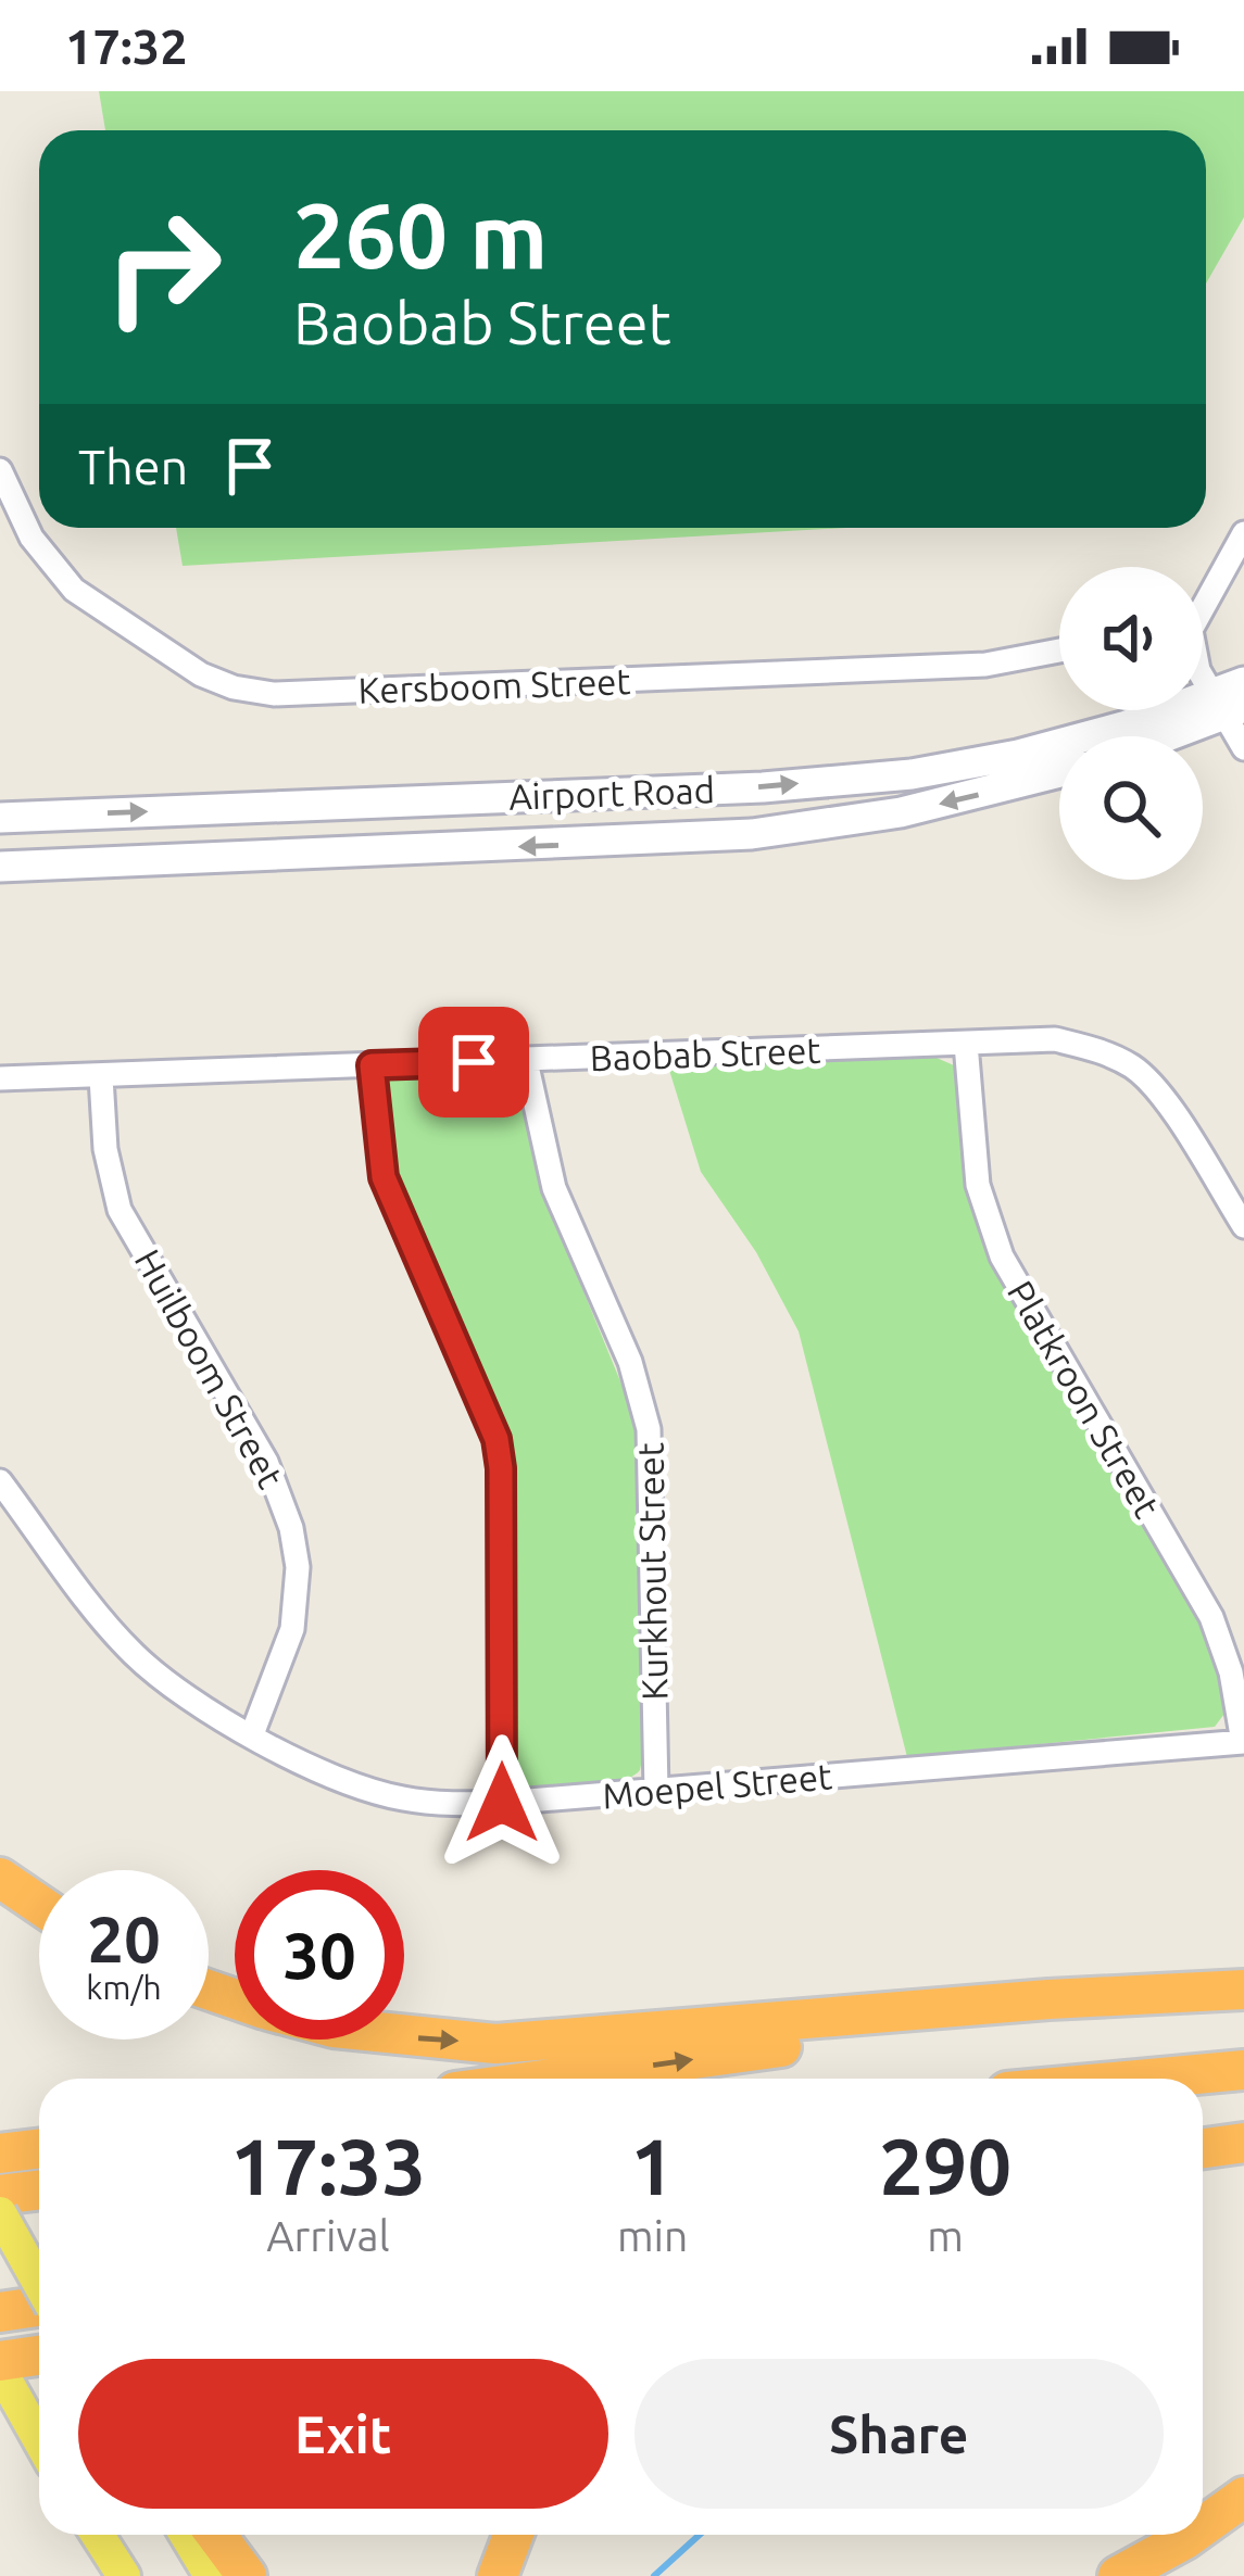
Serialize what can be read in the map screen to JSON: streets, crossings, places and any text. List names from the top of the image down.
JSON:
{
  "streets": {
    "main road": ["Airport Road"],
    "street": [
      "Kersboom Street",
      "Baobab Street",
      "Huilboom Street",
      "Platkroon Street",
      "Kurkhout Street",
      "Moepel Street"
    ]
  },
  "crossings": [
    ["Baobab Street", "Huilboom Street"],
    ["Baobab Street", "Platkroon Street"],
    ["Baobab Street", "Kurkhout Street"],
    ["Huilboom Street", "Moepel Street"],
    ["Platkroon Street", "Moepel Street"],
    ["Kurkhout Street", "Moepel Street"]
  ],
  "page": {
    "status": "17:32",
    "turn": ["260 m", "Baobab Street"],
    "then": "Then",
    "speed": "20 km/h",
    "limit": "30",
    "eta": [
      "17:33",
      "Arrival",
      "1",
      "min",
      "290",
      "m"
    ],
    "buttons": ["Exit", "Share"]
  }
}
